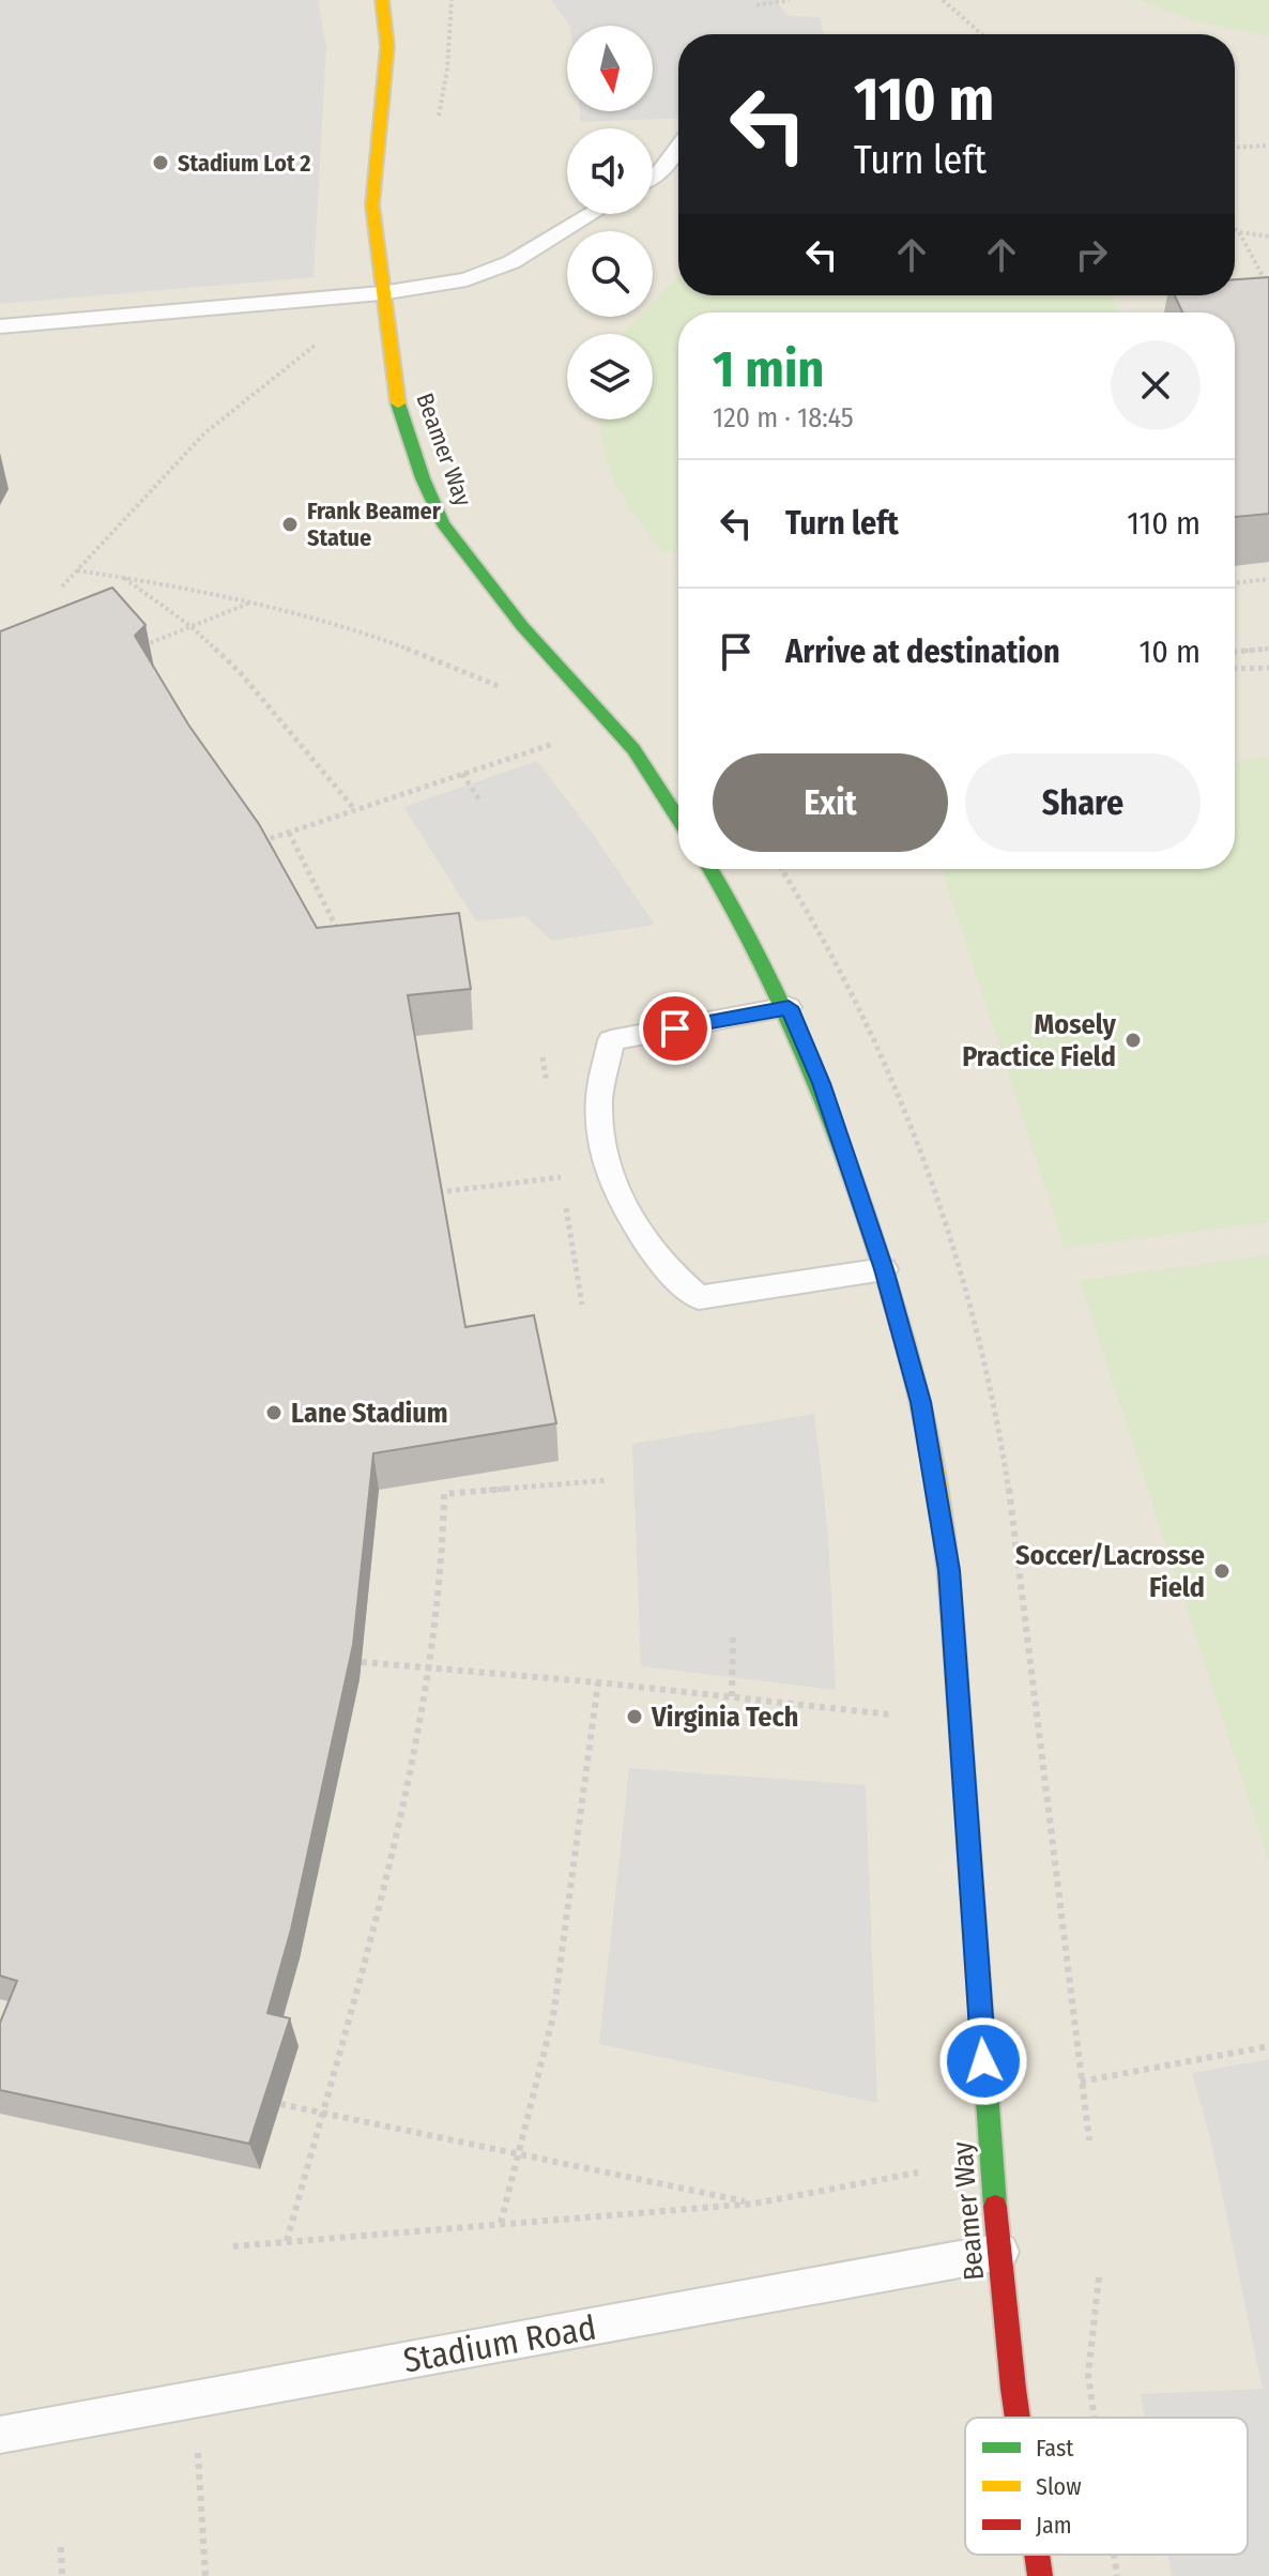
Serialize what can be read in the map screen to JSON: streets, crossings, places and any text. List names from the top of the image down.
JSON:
{
  "streets": {
    "main road": ["Beamer Way"],
    "lane": ["Stadium Road"]
  },
  "crossings": [
    ["Beamer Way", "Stadium Road"]
  ],
  "places": [
    "Stadium Lot 2",
    "Frank Beamer Statue",
    "Mosely Practice Field",
    "Lane Stadium",
    "Soccer/Lacrosse Field",
    "Virginia Tech"
  ],
  "legend": ["Fast", "Slow", "Jam"],
  "north": "bottom",
  "page": {
    "turn": ["110 m", "Turn left"],
    "heading": ["1 min", "120 m · 18:45"],
    "list": [
      {
        "name": "Turn left",
        "value": "110 m"
      },
      {
        "name": "Arrive at destination",
        "value": "10 m"
      }
    ],
    "buttons": ["Exit", "Share"]
  }
}
